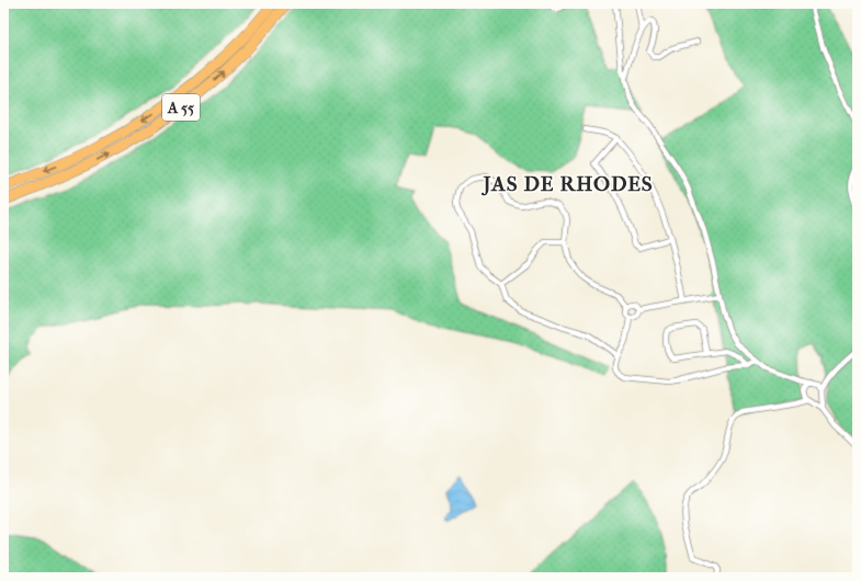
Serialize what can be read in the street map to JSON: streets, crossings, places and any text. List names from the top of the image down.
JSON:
{
  "streets": {
    "highway": ["A 55"]
  },
  "districts": ["JAS DE RHODES"]
}
